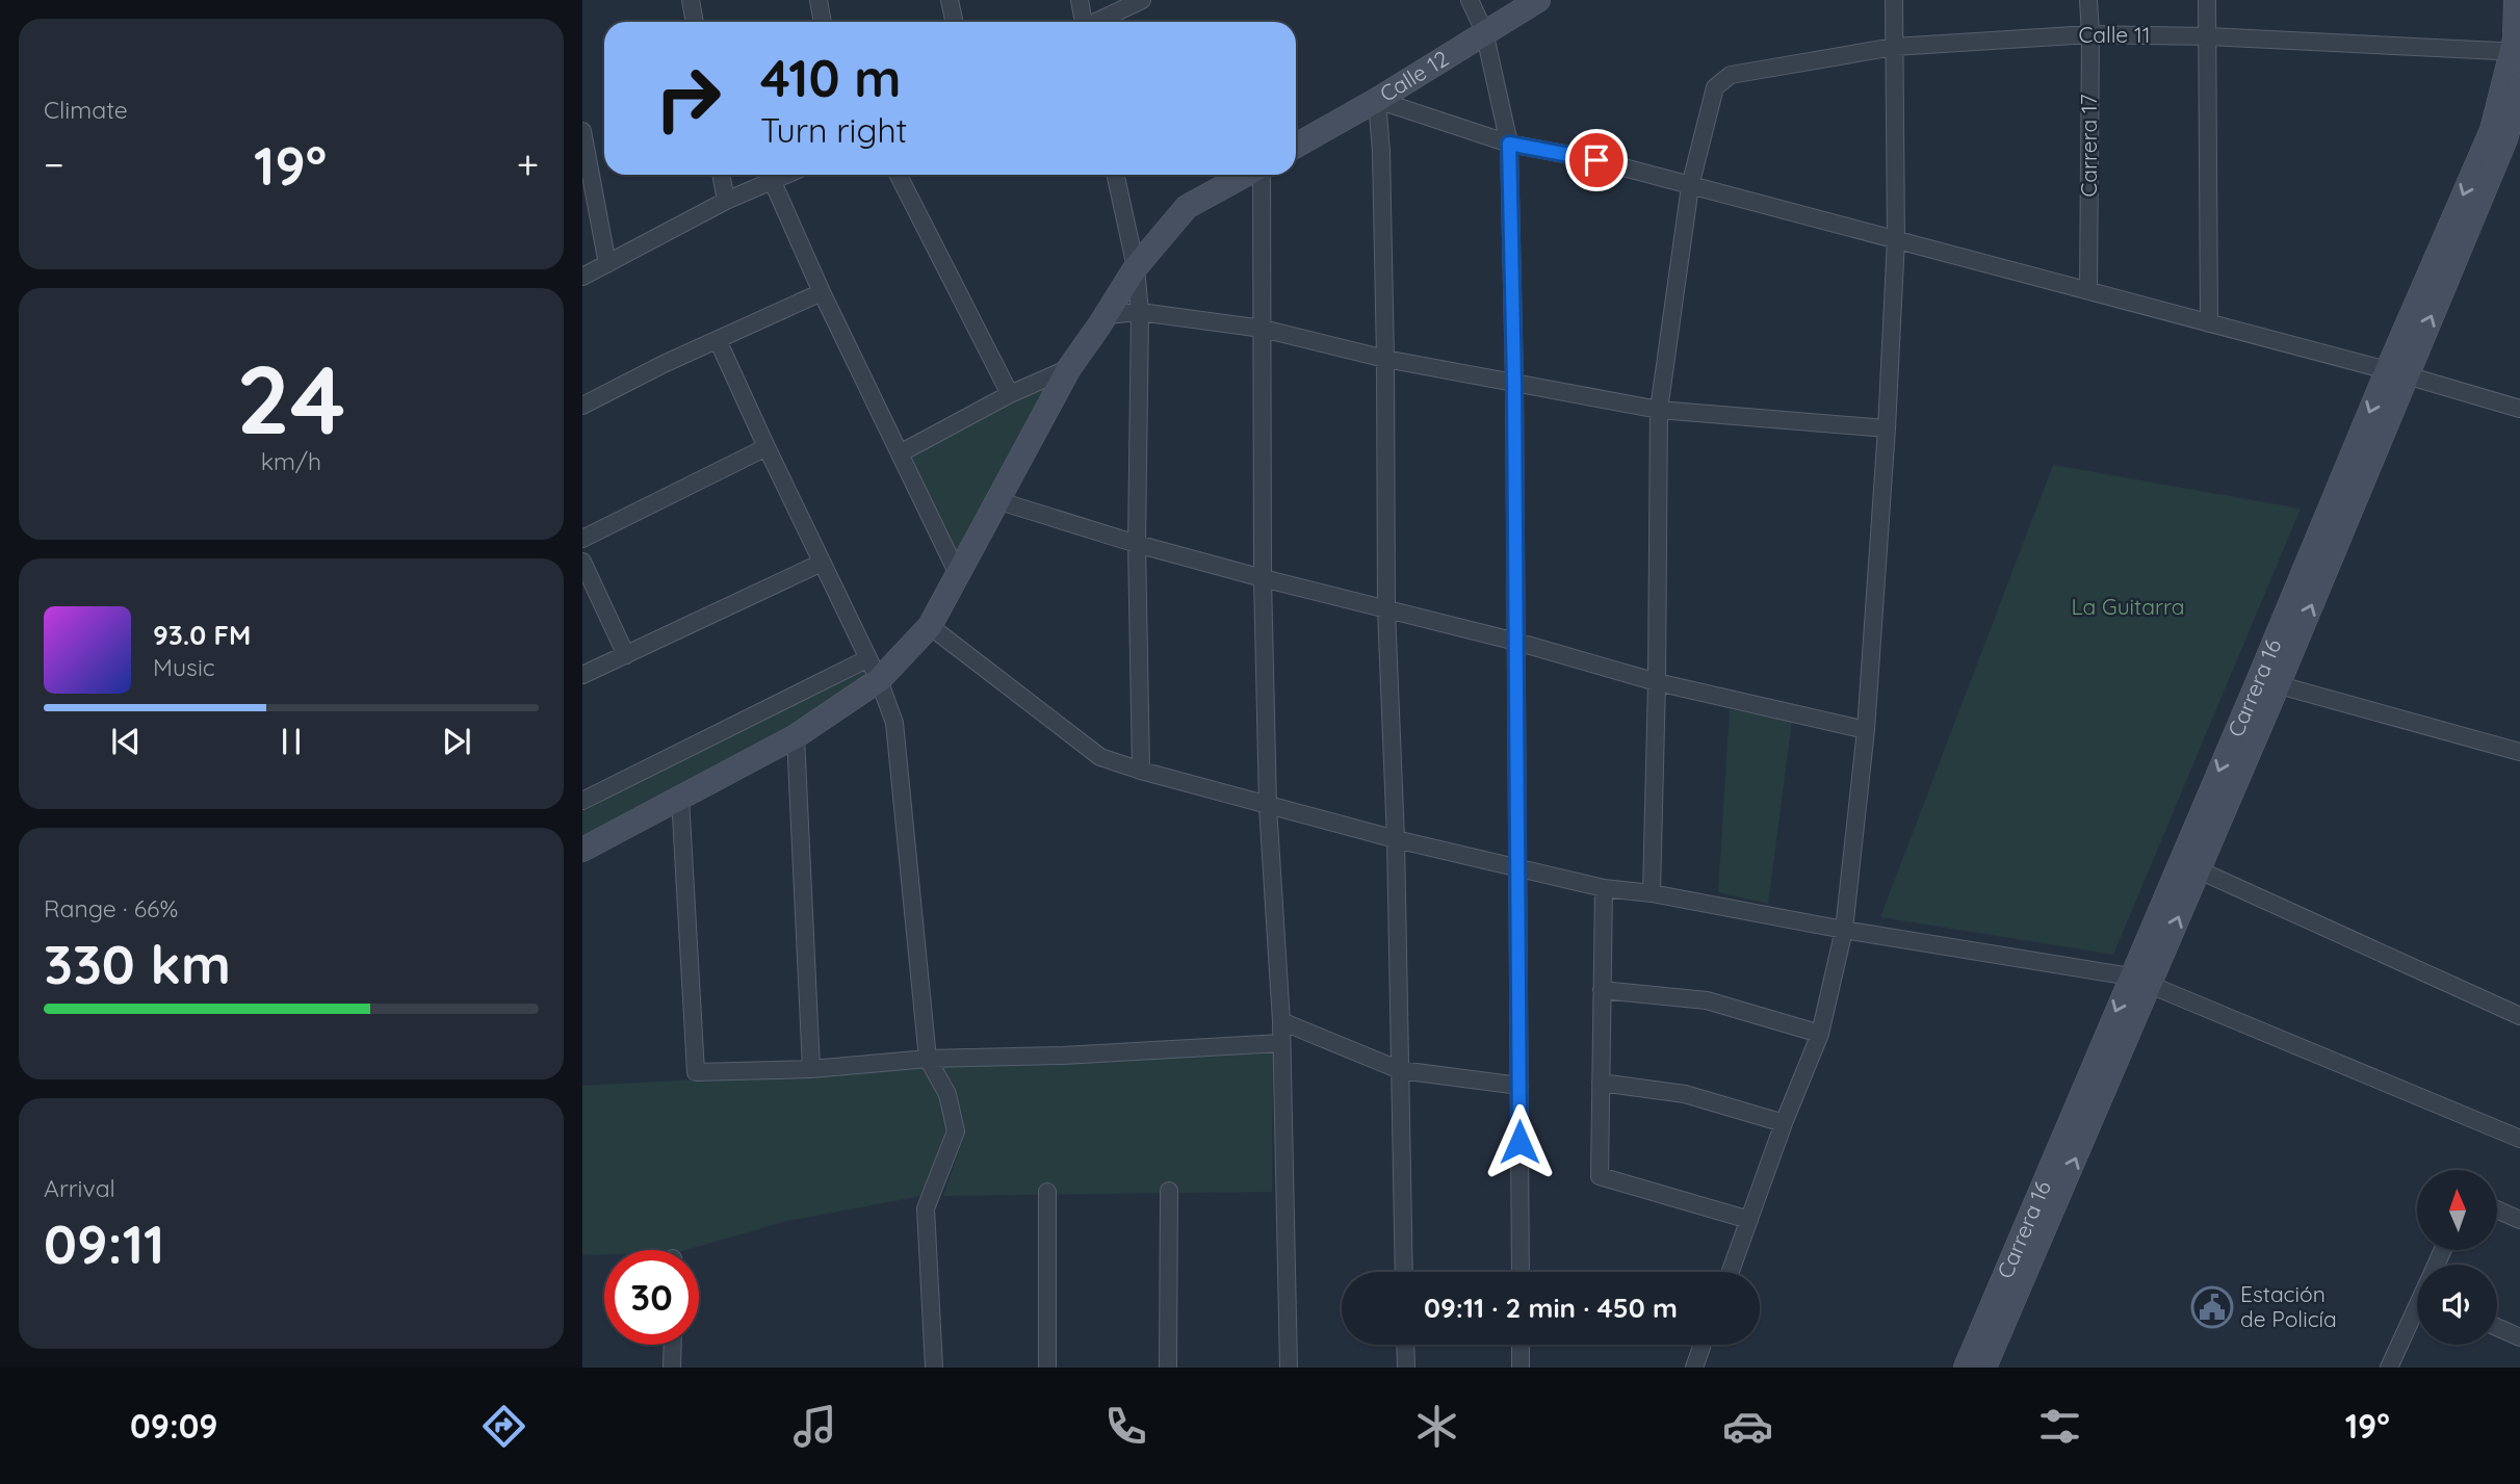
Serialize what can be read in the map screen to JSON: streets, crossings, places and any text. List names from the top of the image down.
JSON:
{
  "streets": {
    "main road": ["Calle 12", "Carrera 16"],
    "street": ["Calle 11", "Carrera 17"]
  },
  "crossings": [
    ["Calle 11", "Carrera 17"],
    ["Calle 11", "Carrera 16"]
  ],
  "parks": ["La Guitarra"],
  "places": {
    "public building": ["Estación de Policía"]
  },
  "north": "top",
  "page": {
    "tile": [
      "Climate",
      ["24", "km/h"],
      ["Range · 66%", "330 km"],
      ["Arrival", "09:11"]
    ],
    "turn": ["410 m", "Turn right"],
    "heat": ["−", "19°", "+"],
    "song": ["93.0 FM", "Music"],
    "limit": "30",
    "trip": "09:11 · 2 min · 450 m",
    "tabs": ["09:09", "19°"]
  }
}
